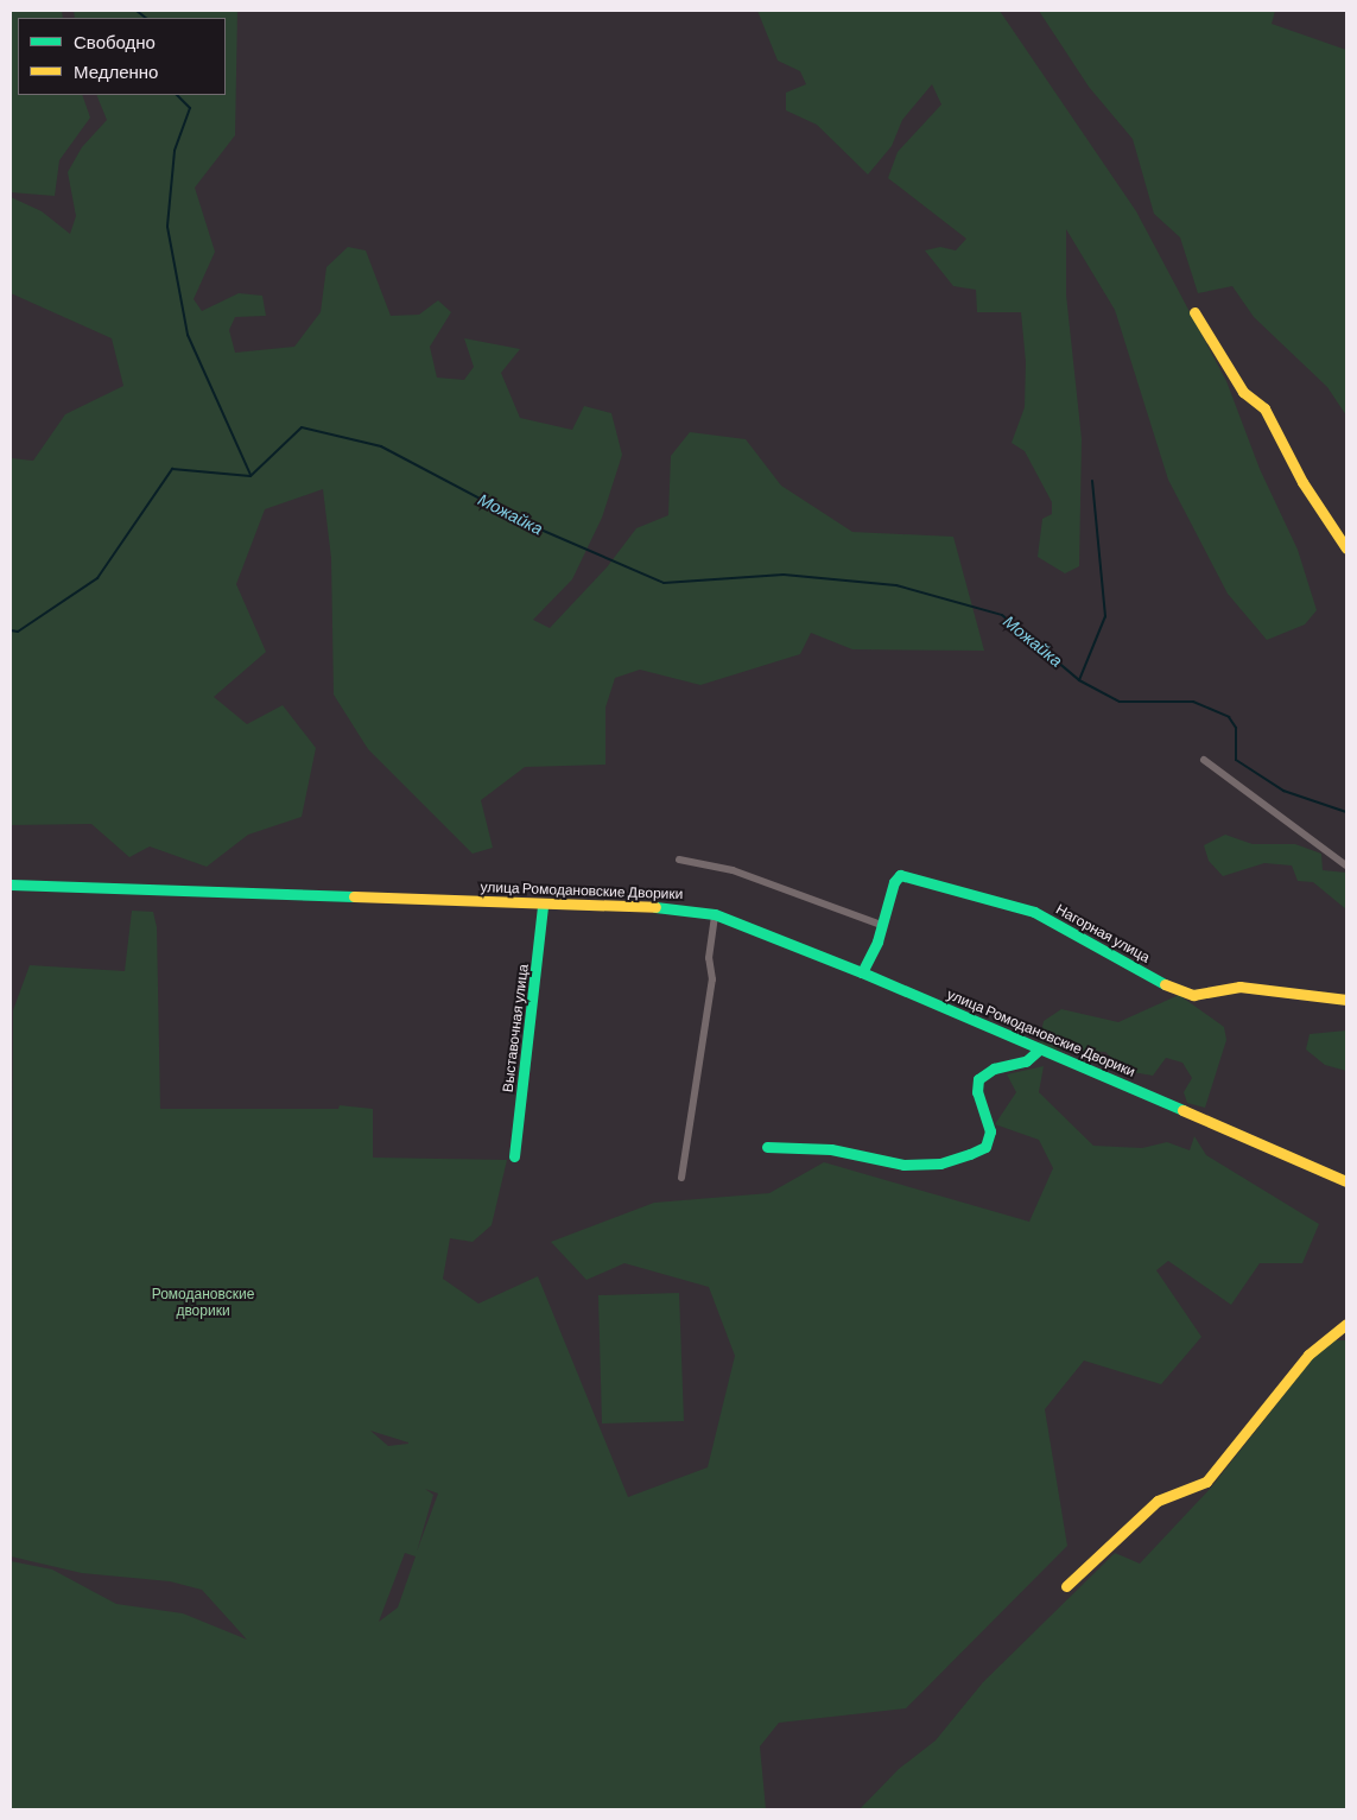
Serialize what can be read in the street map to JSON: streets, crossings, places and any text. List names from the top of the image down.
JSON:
{
  "streets": {
    "street": ["улица Ромодановские Дворики", "Нагорная улица", "Выставочная улица"]
  },
  "crossings": [
    ["улица Ромодановские Дворики", "Нагорная улица"],
    ["улица Ромодановские Дворики", "Выставочная улица"]
  ],
  "water": ["Можайка"],
  "parks": ["Ромодановские дворики"],
  "legend": ["Свободно", "Медленно"]
}
